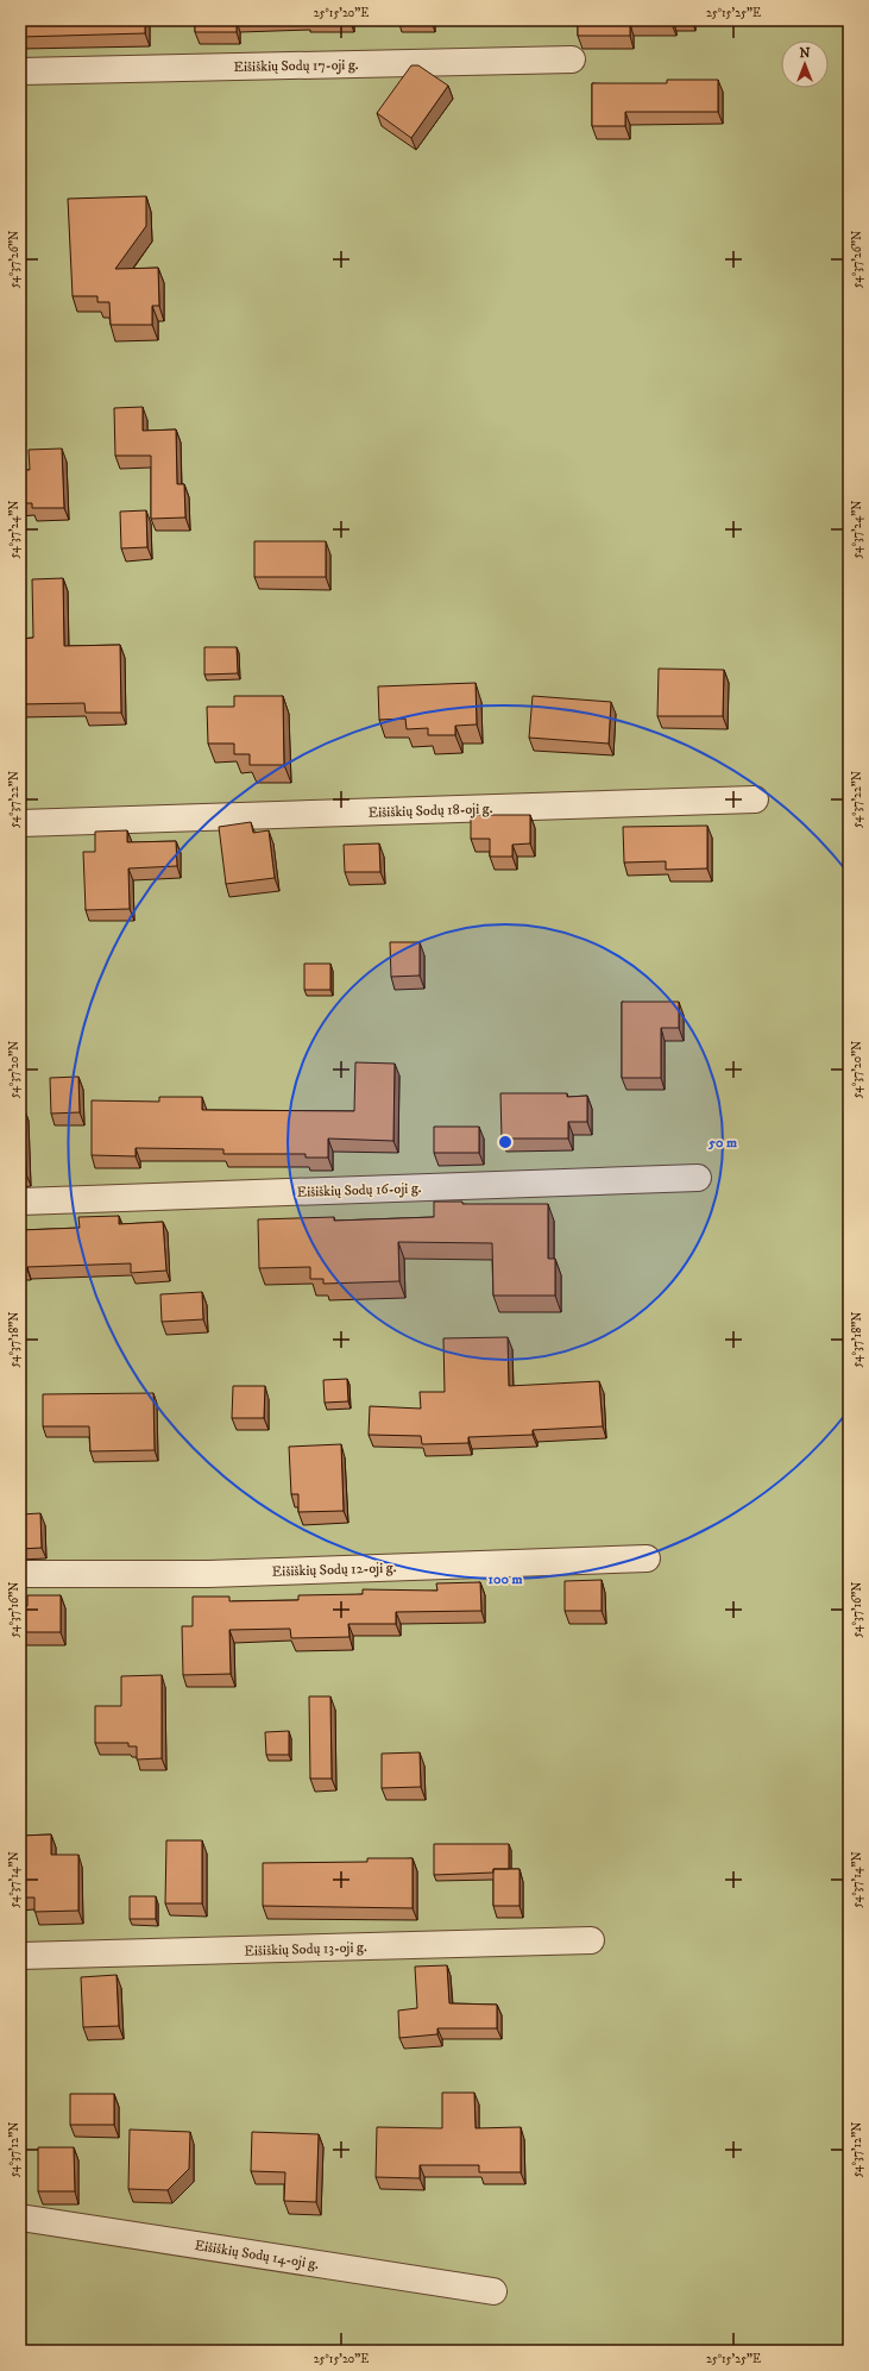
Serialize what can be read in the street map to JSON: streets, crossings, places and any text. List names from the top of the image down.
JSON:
{
  "streets": {
    "street": [
      "Eišiškių Sodų 17-oji g.",
      "Eišiškių Sodų 18-oji g.",
      "Eišiškių Sodų 16-oji g.",
      "Eišiškių Sodų 12-oji g.",
      "Eišiškių Sodų 13-oji g.",
      "Eišiškių Sodų 14-oji g."
    ]
  },
  "north": "top",
  "coordinates": [
    "25°15'20\"E",
    "25°15'25\"E",
    "54°37'26\"N",
    "54°37'24\"N",
    "54°37'22\"N",
    "54°37'20\"N",
    "54°37'18\"N",
    "54°37'16\"N",
    "54°37'14\"N",
    "54°37'12\"N"
  ],
  "rings": ["50 m", "100 m"]
}
